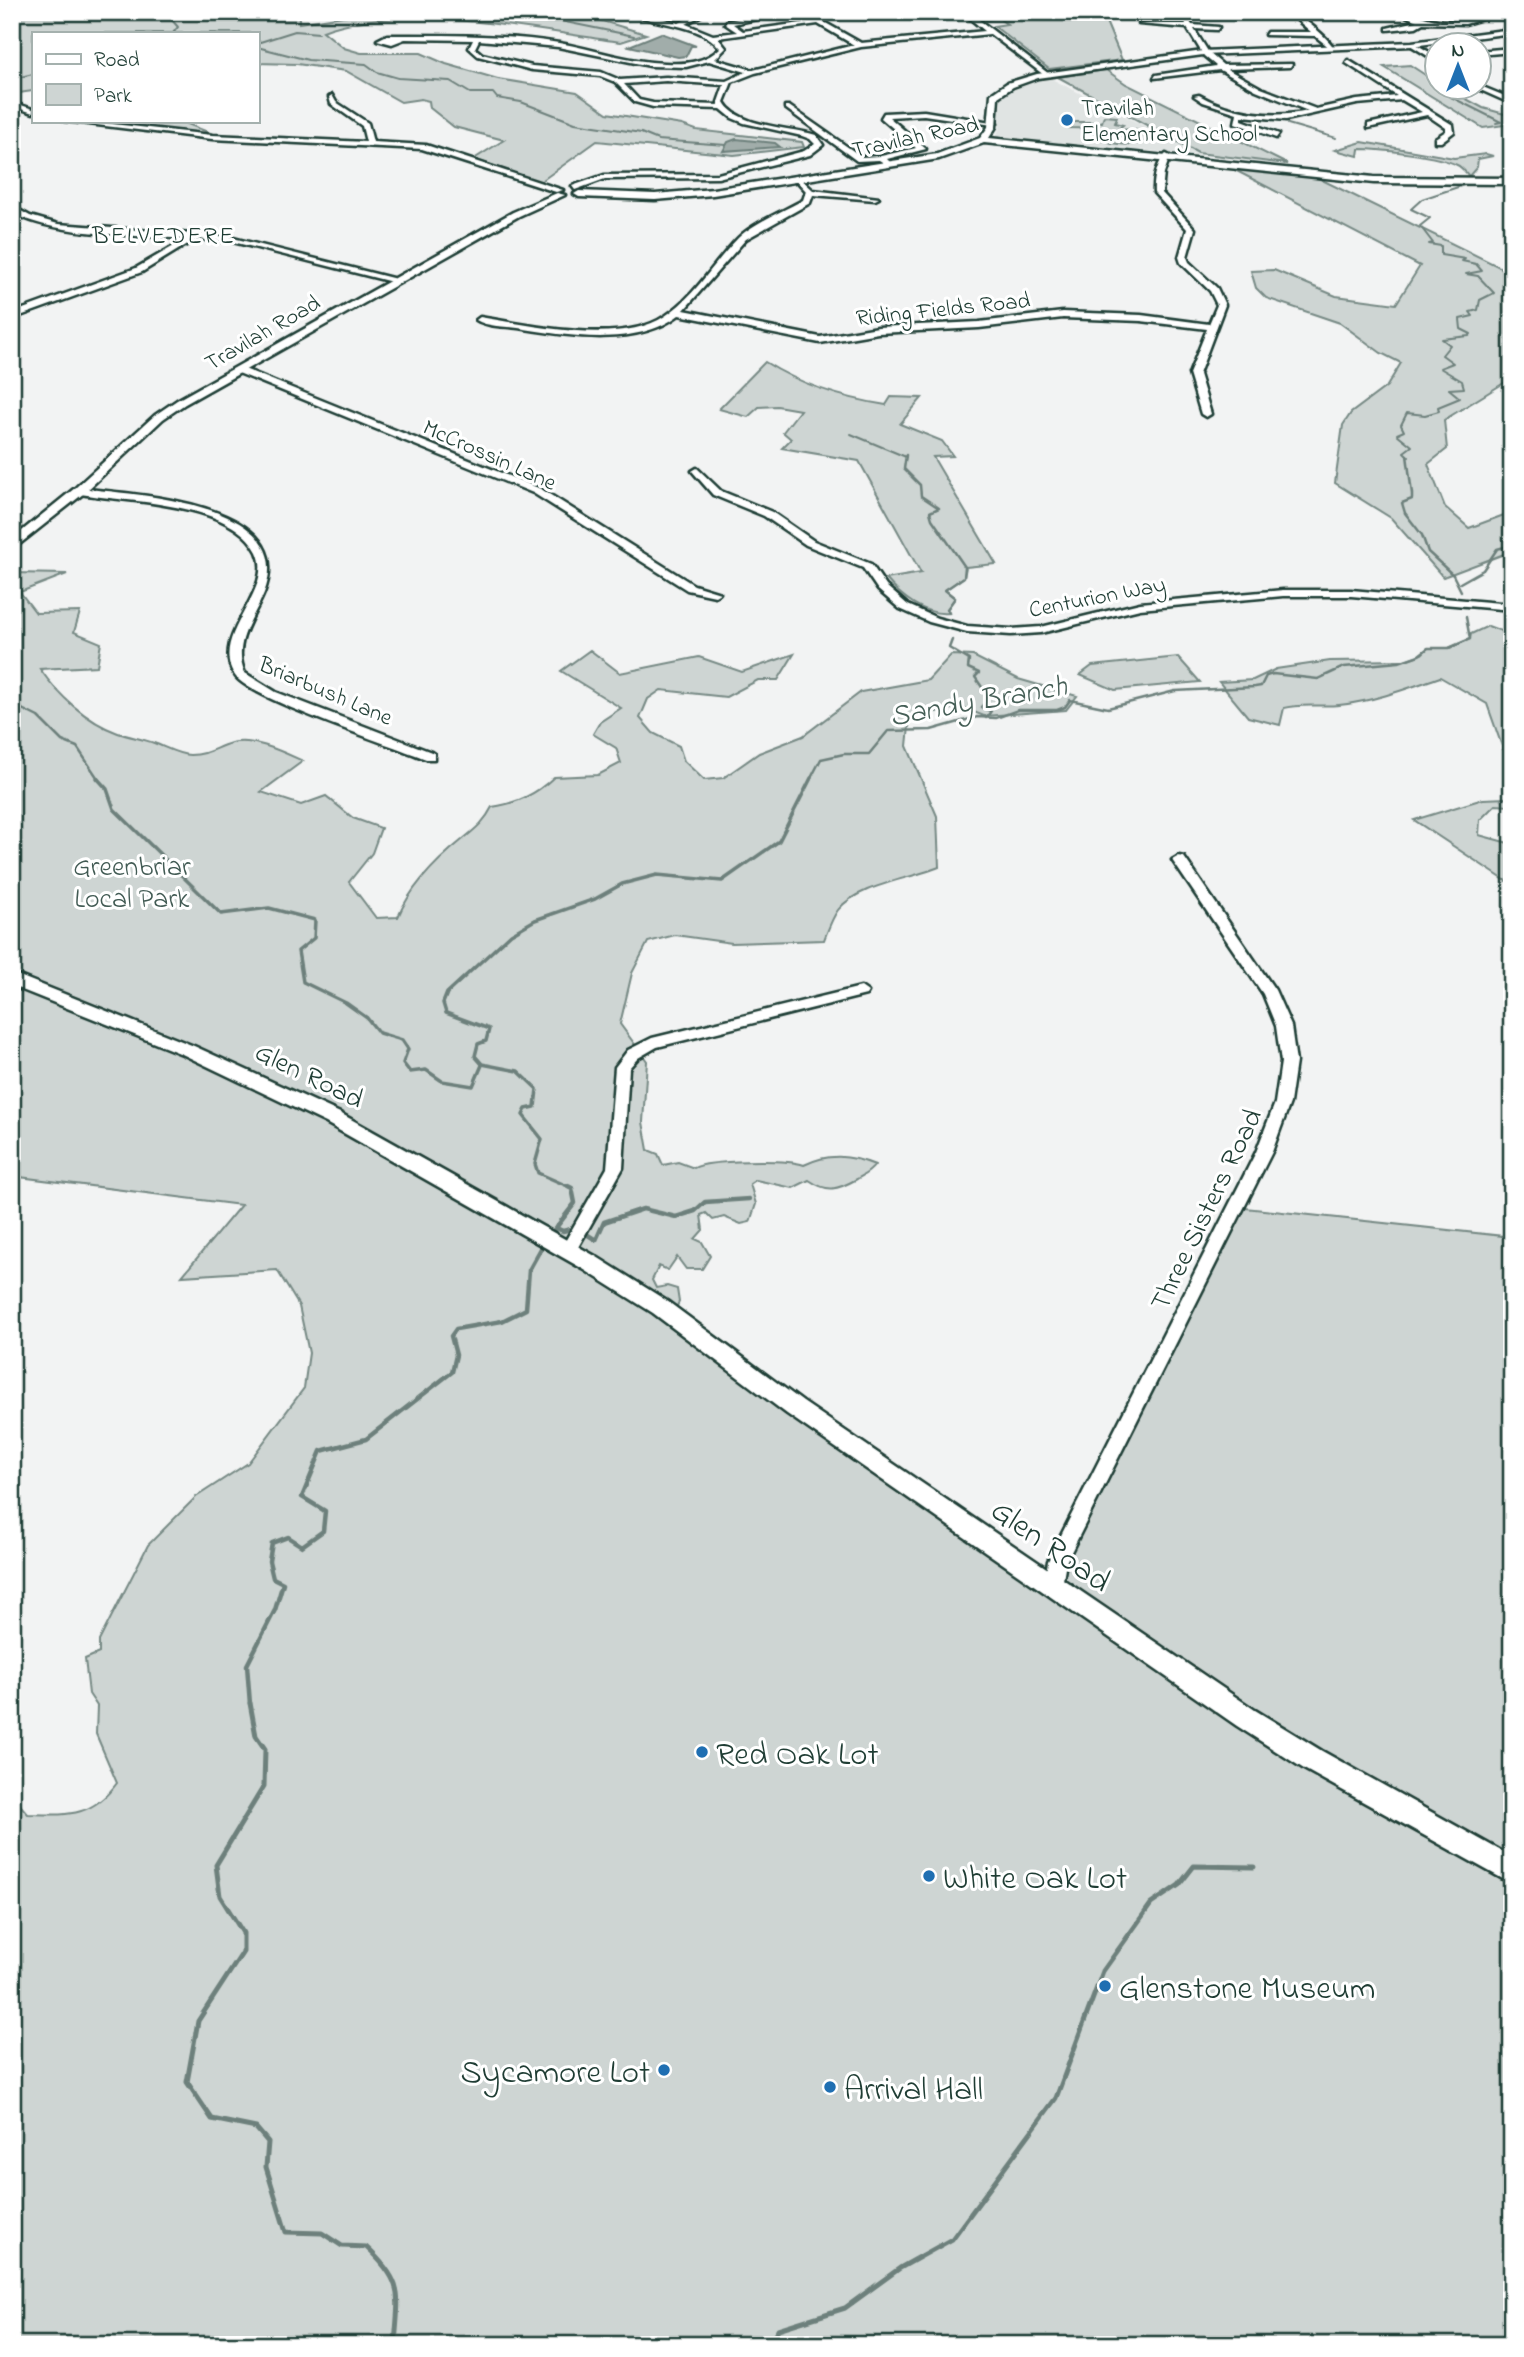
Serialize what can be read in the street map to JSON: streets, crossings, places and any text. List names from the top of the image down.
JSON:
{
  "streets": {
    "main road": ["Travilah Road", "Glen Road"],
    "street": [
      "Riding Fields Road",
      "McCrossin Lane",
      "Centurion Way",
      "Briarbush Lane",
      "Three Sisters Road"
    ]
  },
  "crossings": [
    ["Travilah Road", "McCrossin Lane"],
    ["Travilah Road", "Briarbush Lane"],
    ["Glen Road", "Three Sisters Road"]
  ],
  "districts": ["BELVEDERE"],
  "water": ["Sandy Branch"],
  "parks": ["Greenbriar Local Park"],
  "places": [
    "Travilah Elementary School",
    "Red Oak Lot",
    "White Oak Lot",
    "Glenstone Museum",
    "Sycamore Lot",
    "Arrival Hall"
  ],
  "legend": ["Road", "Park"],
  "north": "top"
}
